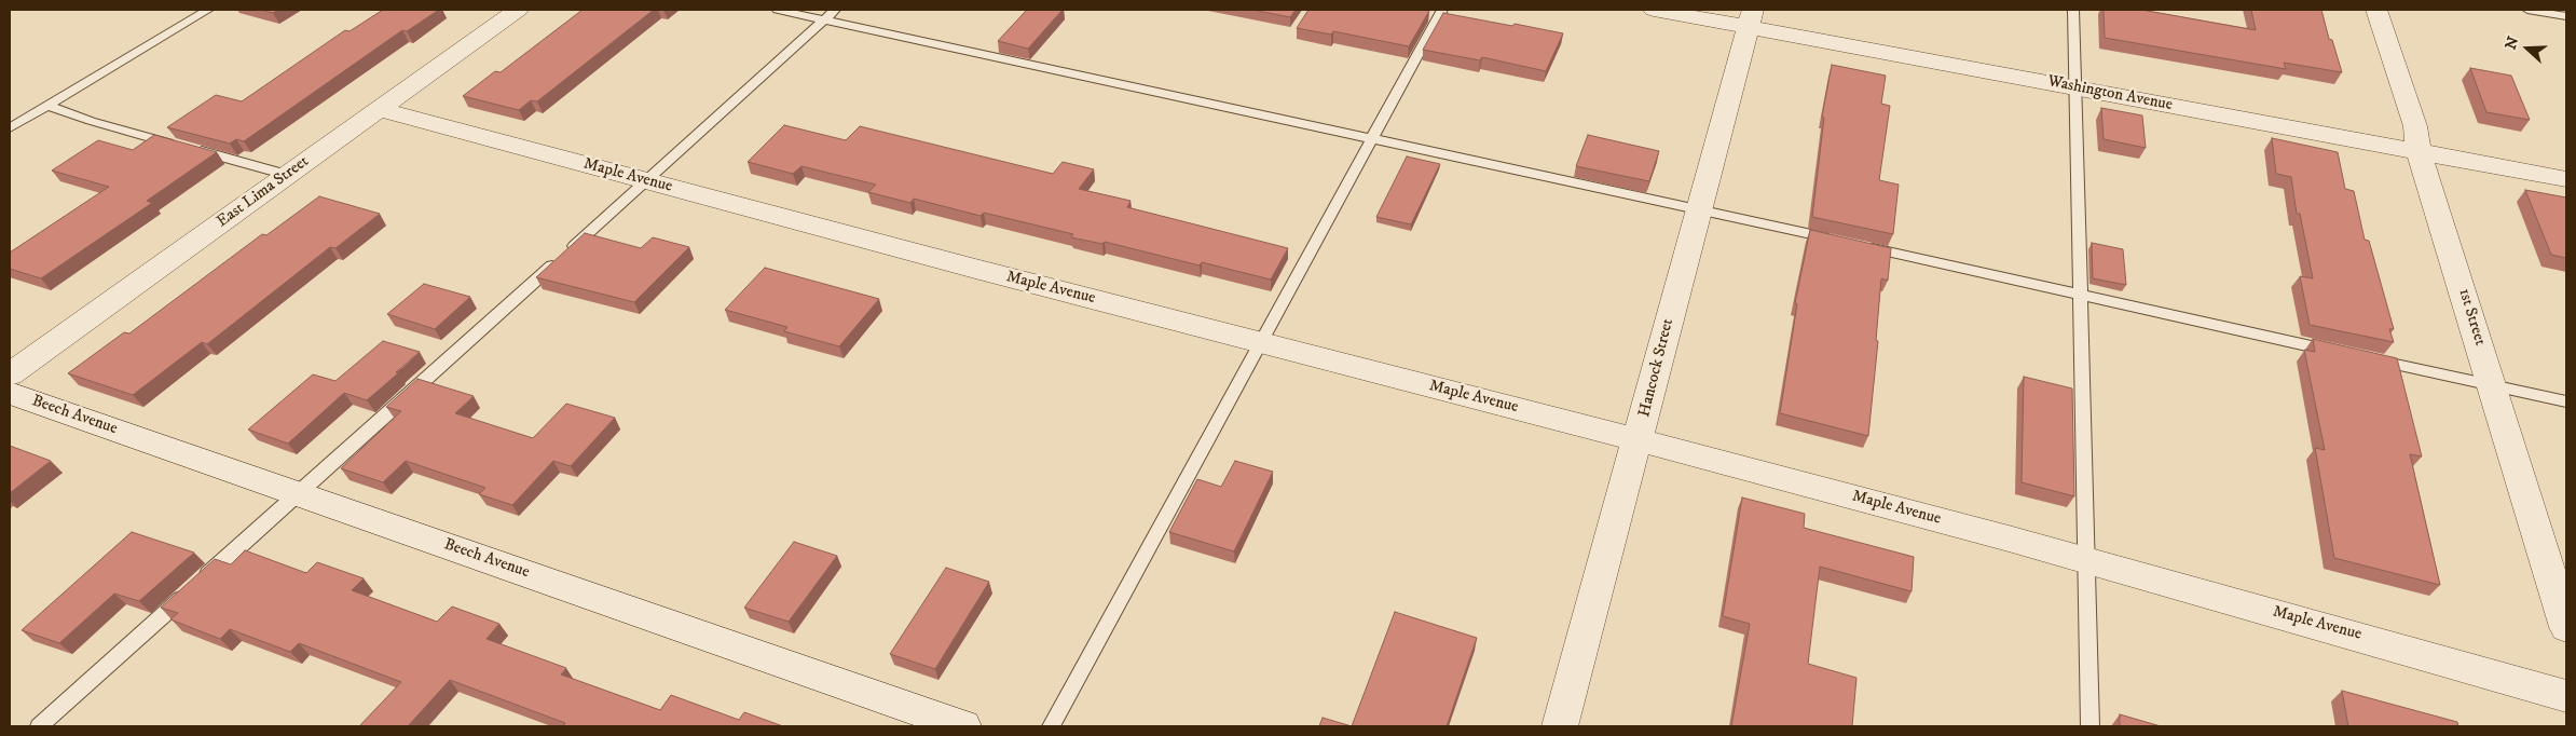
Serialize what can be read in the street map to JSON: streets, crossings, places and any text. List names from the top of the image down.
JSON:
{
  "streets": {
    "street": [
      "Washington Avenue",
      "Maple Avenue",
      "East Lima Street",
      "1st Street",
      "Hancock Street",
      "Beech Avenue"
    ]
  },
  "crossings": [
    ["Washington Avenue", "1st Street"],
    ["Washington Avenue", "Hancock Street"],
    ["Maple Avenue", "East Lima Street"],
    ["Maple Avenue", "Hancock Street"]
  ],
  "north": "left"
}
